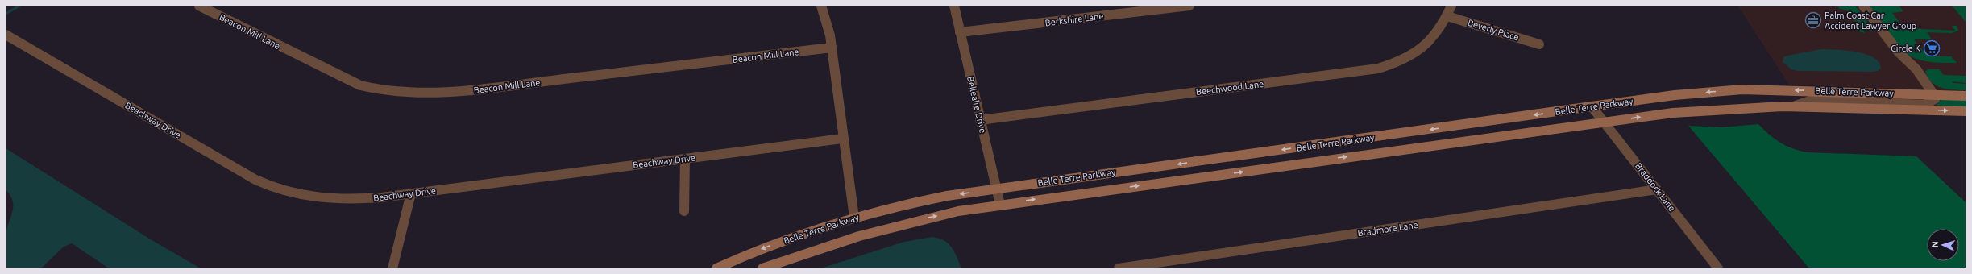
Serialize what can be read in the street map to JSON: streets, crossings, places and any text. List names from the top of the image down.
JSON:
{
  "streets": {
    "main road": ["Belle Terre Parkway"],
    "street": [
      "Berkshire Lane",
      "Beverly Place",
      "Beacon Mill Lane",
      "Beechwood Lane",
      "Belleaire Drive",
      "Beachway Drive",
      "Braddock Lane",
      "Bradmore Lane"
    ]
  },
  "crossings": [
    ["Berkshire Lane", "Belleaire Drive"],
    ["Beverly Place", "Beechwood Lane"],
    ["Beechwood Lane", "Belleaire Drive"],
    ["Belle Terre Parkway", "Belleaire Drive"],
    ["Belle Terre Parkway", "Braddock Lane"],
    ["Braddock Lane", "Bradmore Lane"]
  ],
  "places": {
    "office": ["Palm Coast Car Accident Lawyer Group"],
    "supermarket": ["Circle K"]
  },
  "north": "left"
}
